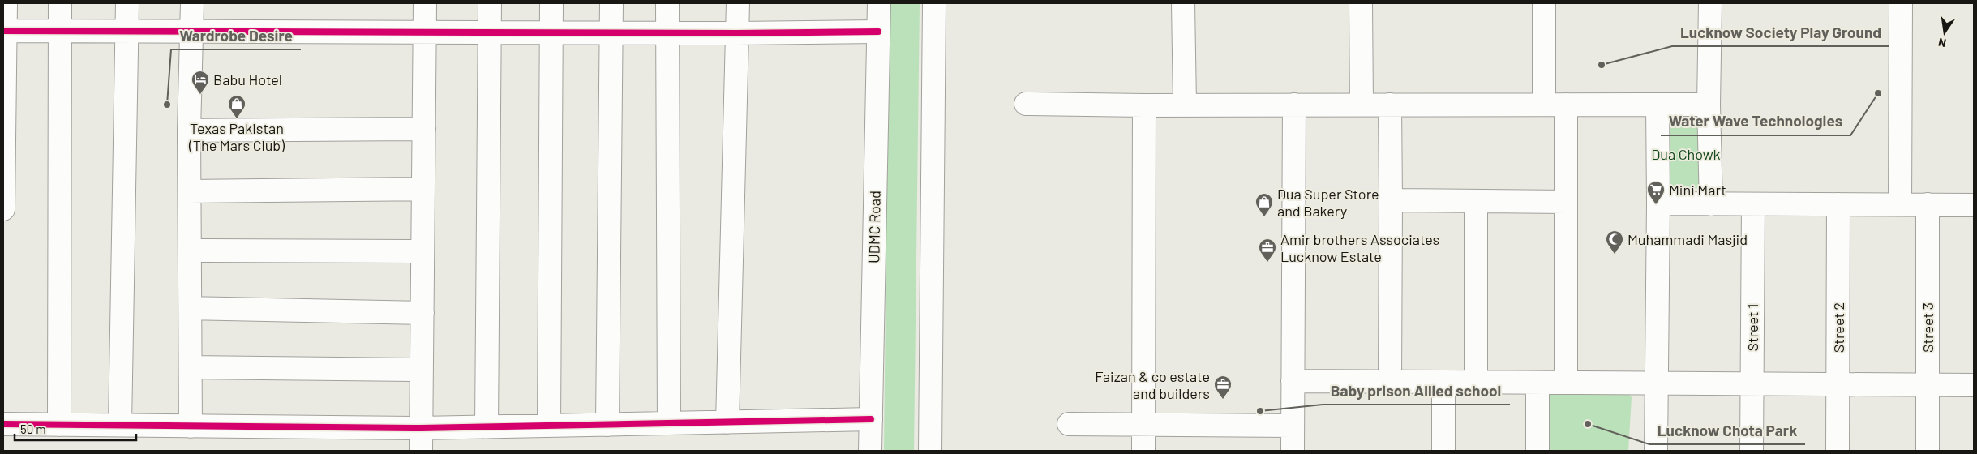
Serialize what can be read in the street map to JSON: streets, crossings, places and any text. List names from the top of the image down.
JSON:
{
  "streets": {
    "street": [
      "UDMC Road",
      "Street 1",
      "Street 2",
      "Street 3"
    ]
  },
  "parks": ["Dua Chowk"],
  "places": {
    "other": [
      "Lucknow Society Play Ground",
      "Water Wave Technologies",
      "Wardrobe Desire",
      "Baby prison Allied school",
      "Lucknow Chota Park"
    ],
    "hotel": ["Babu Hotel"],
    "shop": ["Texas Pakistan (The Mars Club)", "Dua Super Store and Bakery"],
    "supermarket": ["Mini Mart"],
    "mosque": ["Muhammadi Masjid"],
    "office": ["Amir brothers Associates Lucknow Estate", "Faizan & co estate and builders"]
  },
  "scale_bar": "50 m",
  "north": "bottom"
}
